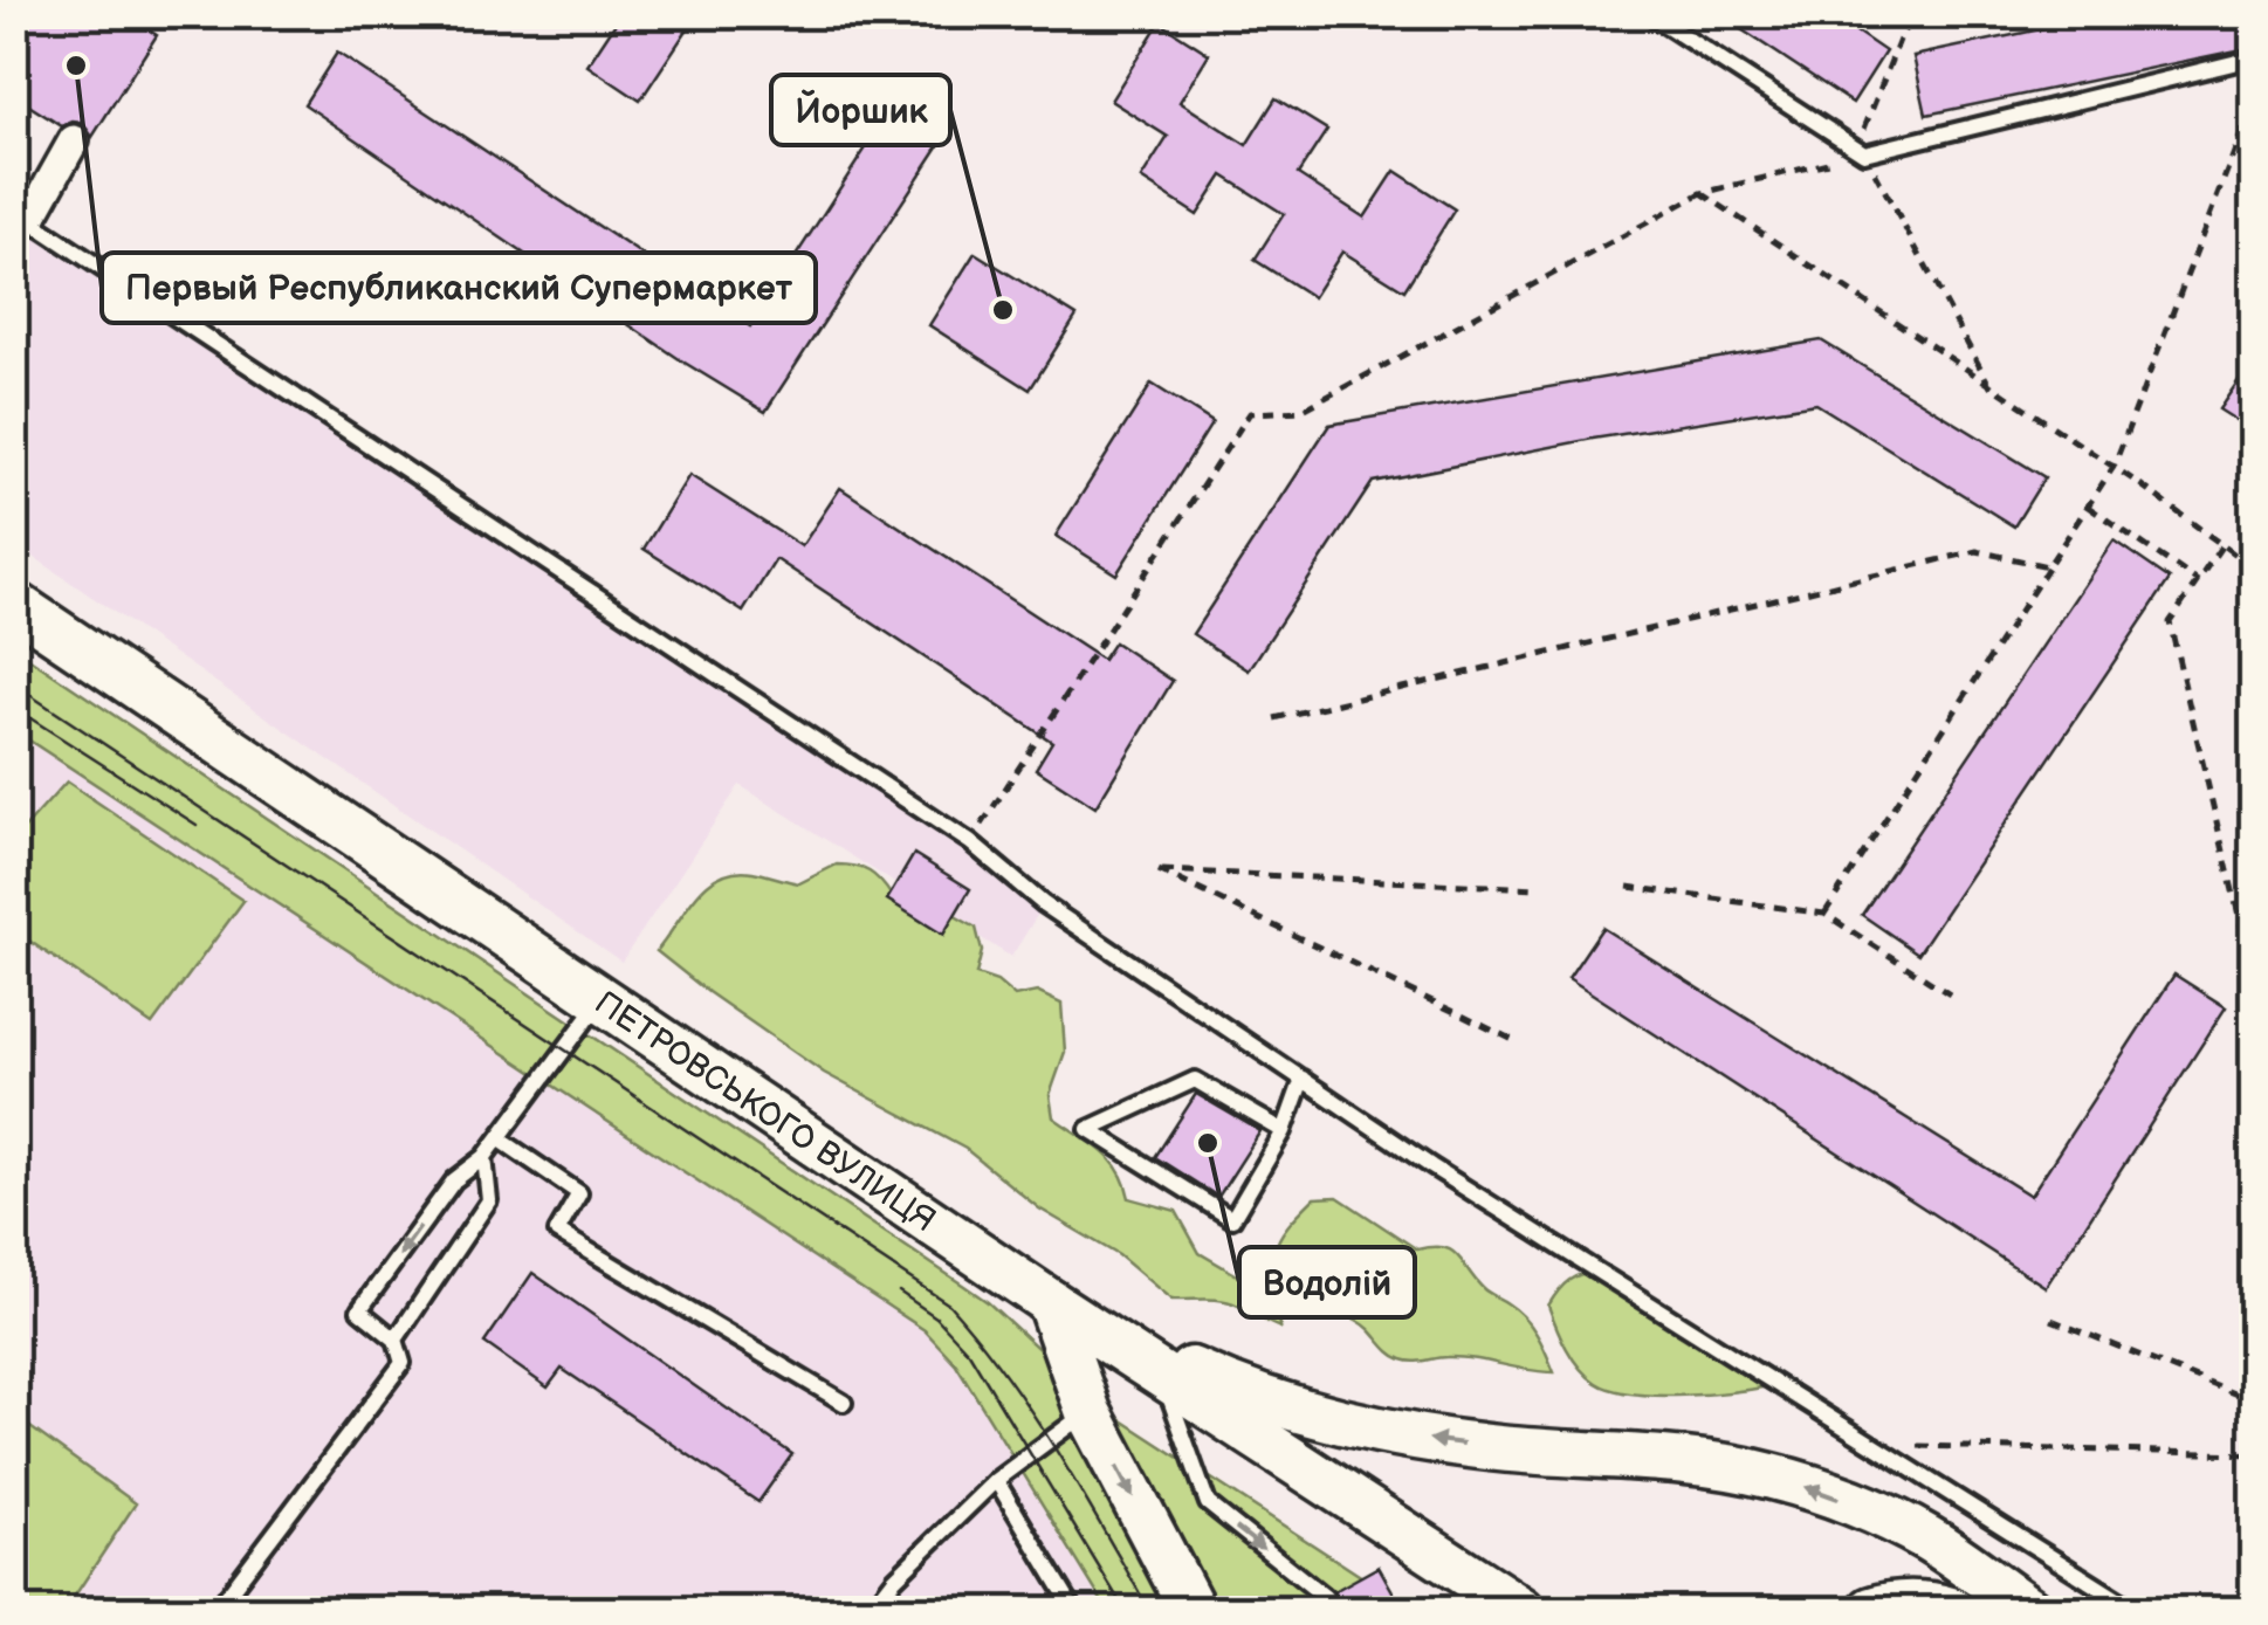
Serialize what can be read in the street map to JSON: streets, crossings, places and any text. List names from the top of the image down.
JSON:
{
  "streets": {
    "main road": ["ПЕТРОВСЬКОГО ВУЛИЦЯ"]
  },
  "places": ["Первый Республиканский Супермаркет", "Йоршик", "Водолій"]
}
